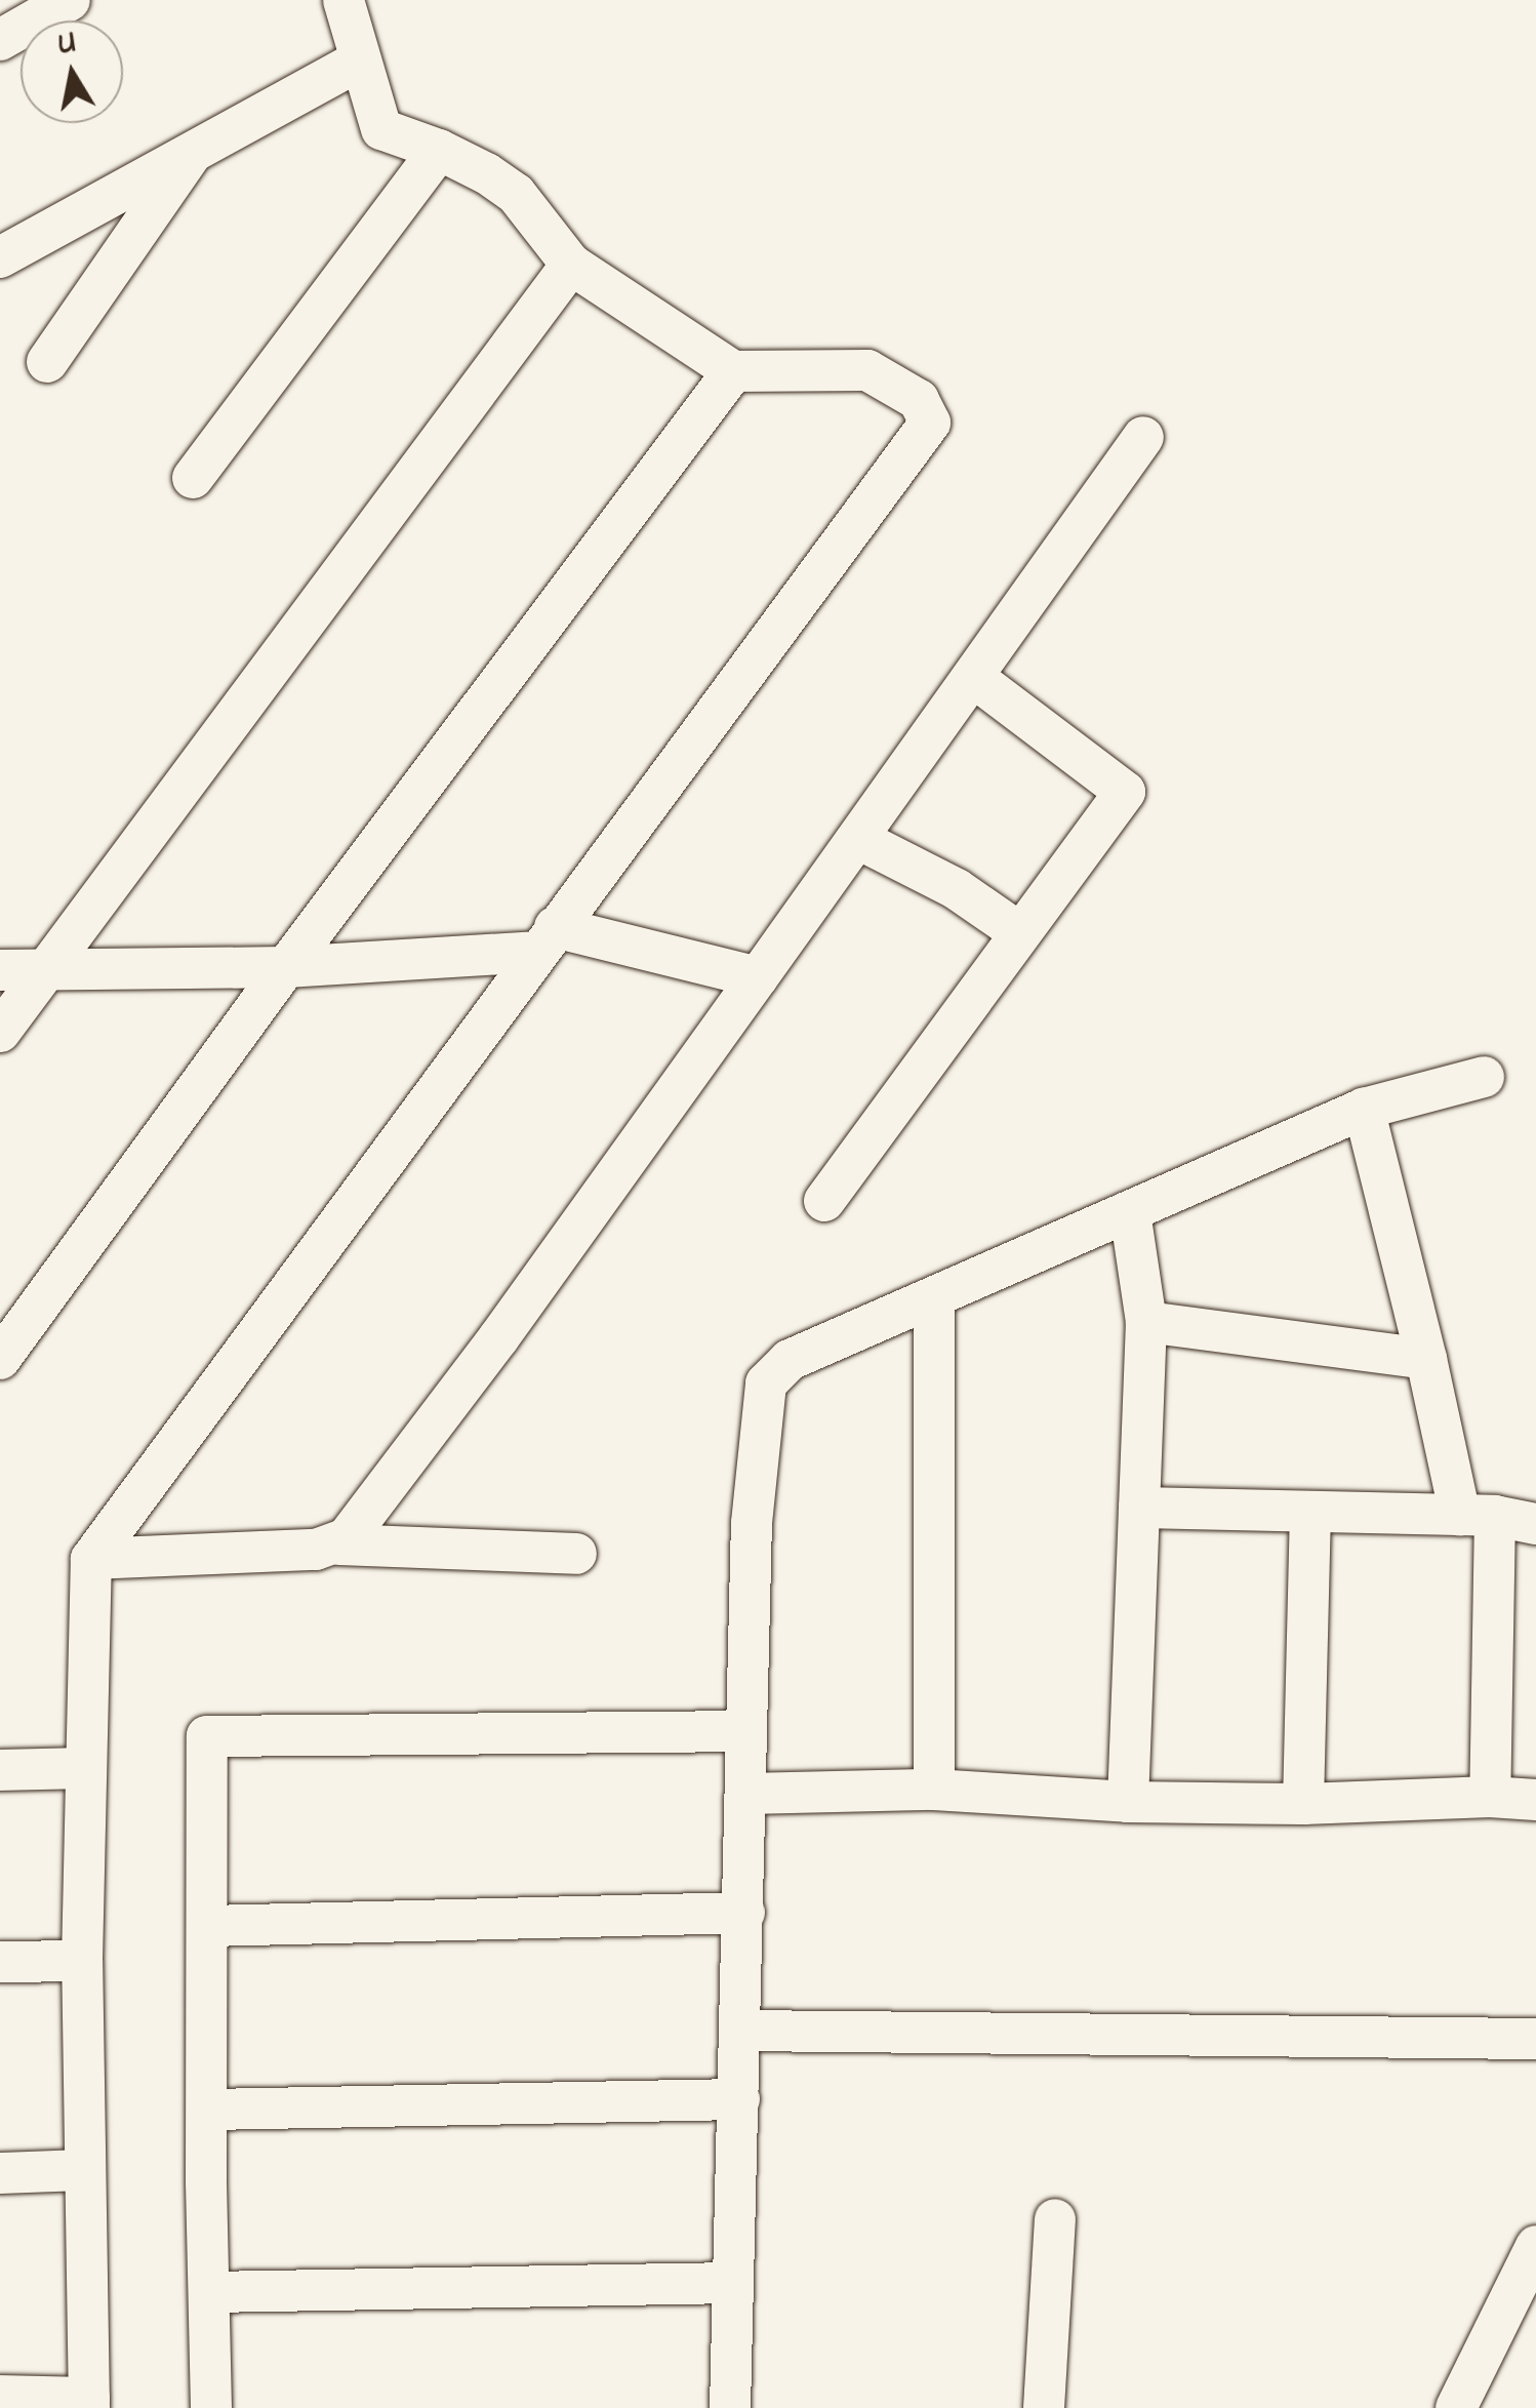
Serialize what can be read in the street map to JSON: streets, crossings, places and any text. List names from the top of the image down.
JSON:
{
  "north": "top"
}
